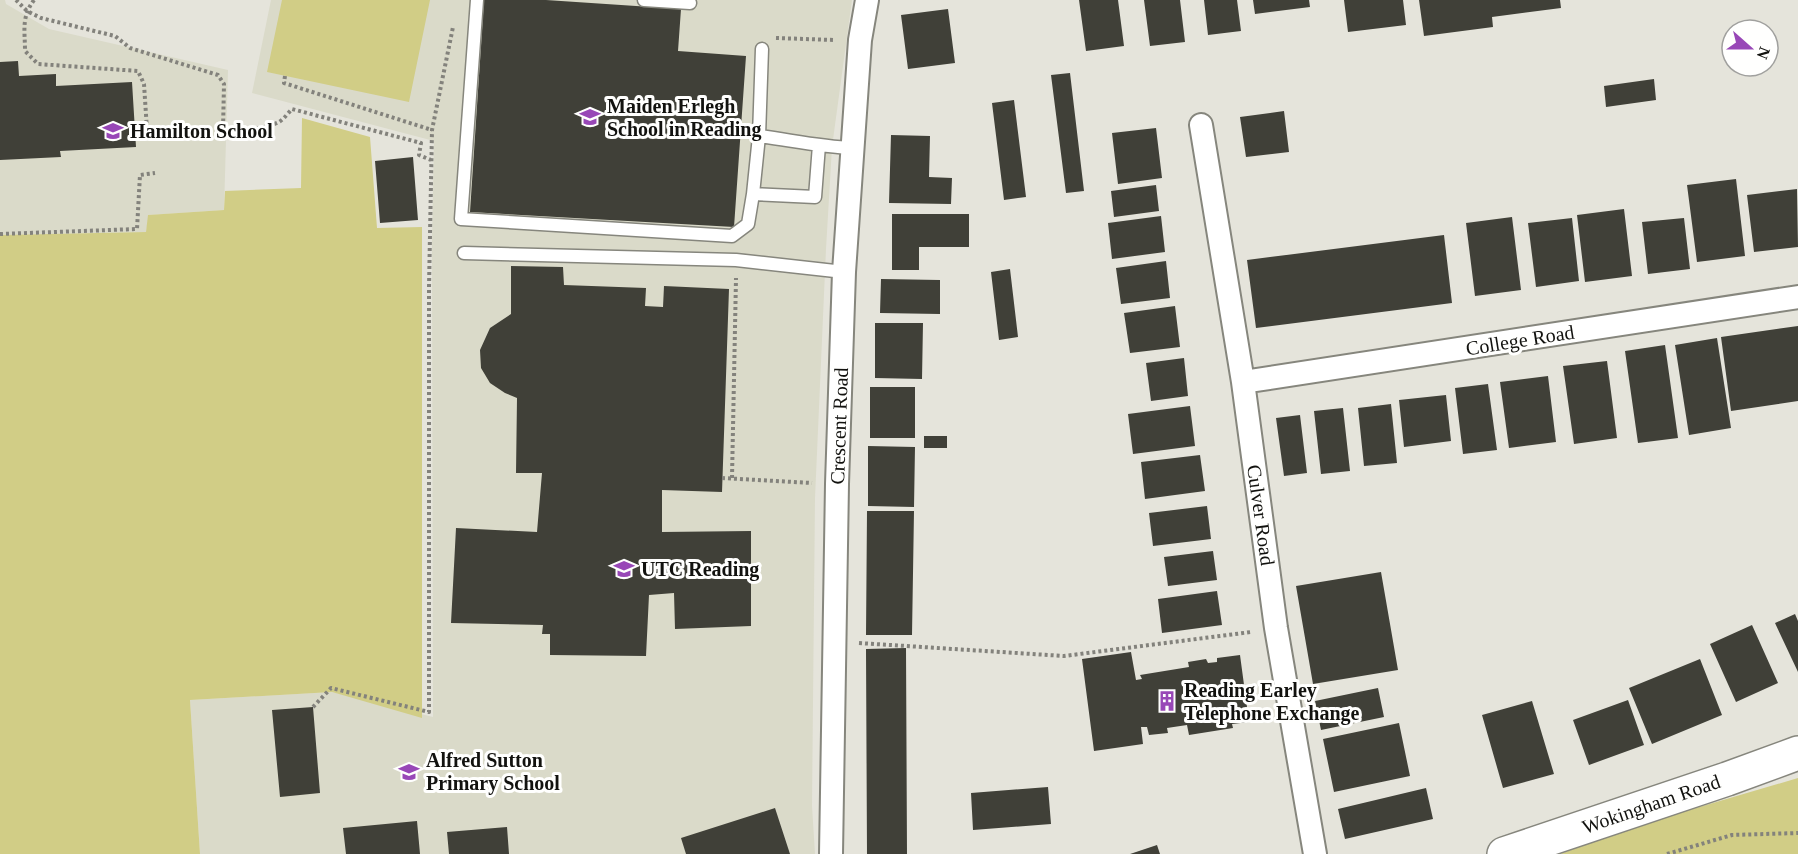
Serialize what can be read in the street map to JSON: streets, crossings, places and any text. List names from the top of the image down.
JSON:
{
  "streets": {
    "main road": ["Wokingham Road"],
    "street": ["College Road", "Crescent Road", "Culver Road"]
  },
  "crossings": [
    ["College Road", "Culver Road"]
  ],
  "places": {
    "school or university": [
      "Maiden Erlegh School in Reading",
      "Hamilton School",
      "UTC Reading",
      "Alfred Sutton Primary School"
    ],
    "building": ["Reading Earley Telephone Exchange"]
  },
  "north": "right"
}
